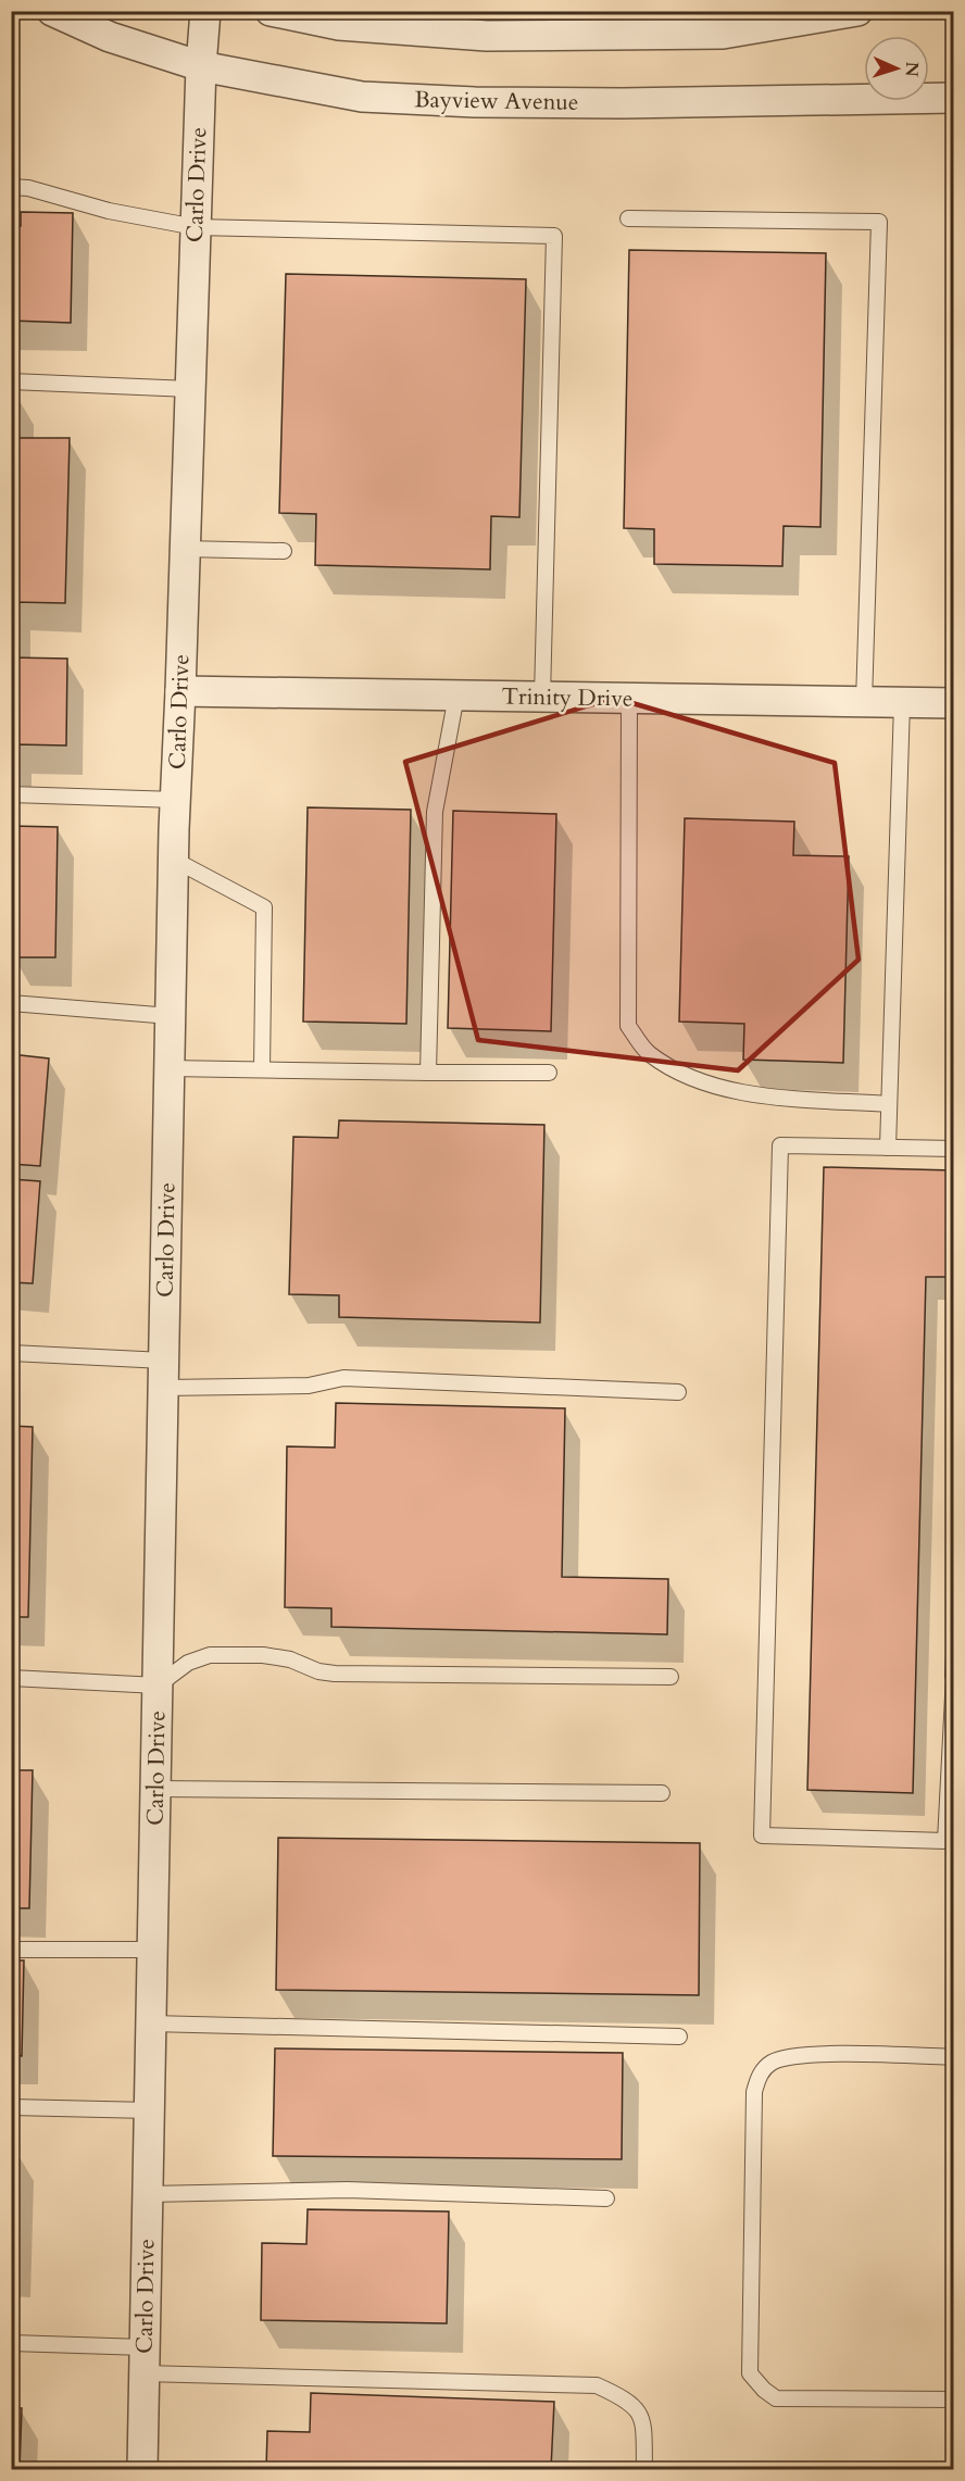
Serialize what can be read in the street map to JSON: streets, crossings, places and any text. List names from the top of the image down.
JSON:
{
  "streets": {
    "street": ["Bayview Avenue", "Carlo Drive", "Trinity Drive"]
  },
  "crossings": [
    ["Bayview Avenue", "Carlo Drive"],
    ["Carlo Drive", "Trinity Drive"]
  ],
  "north": "right"
}
